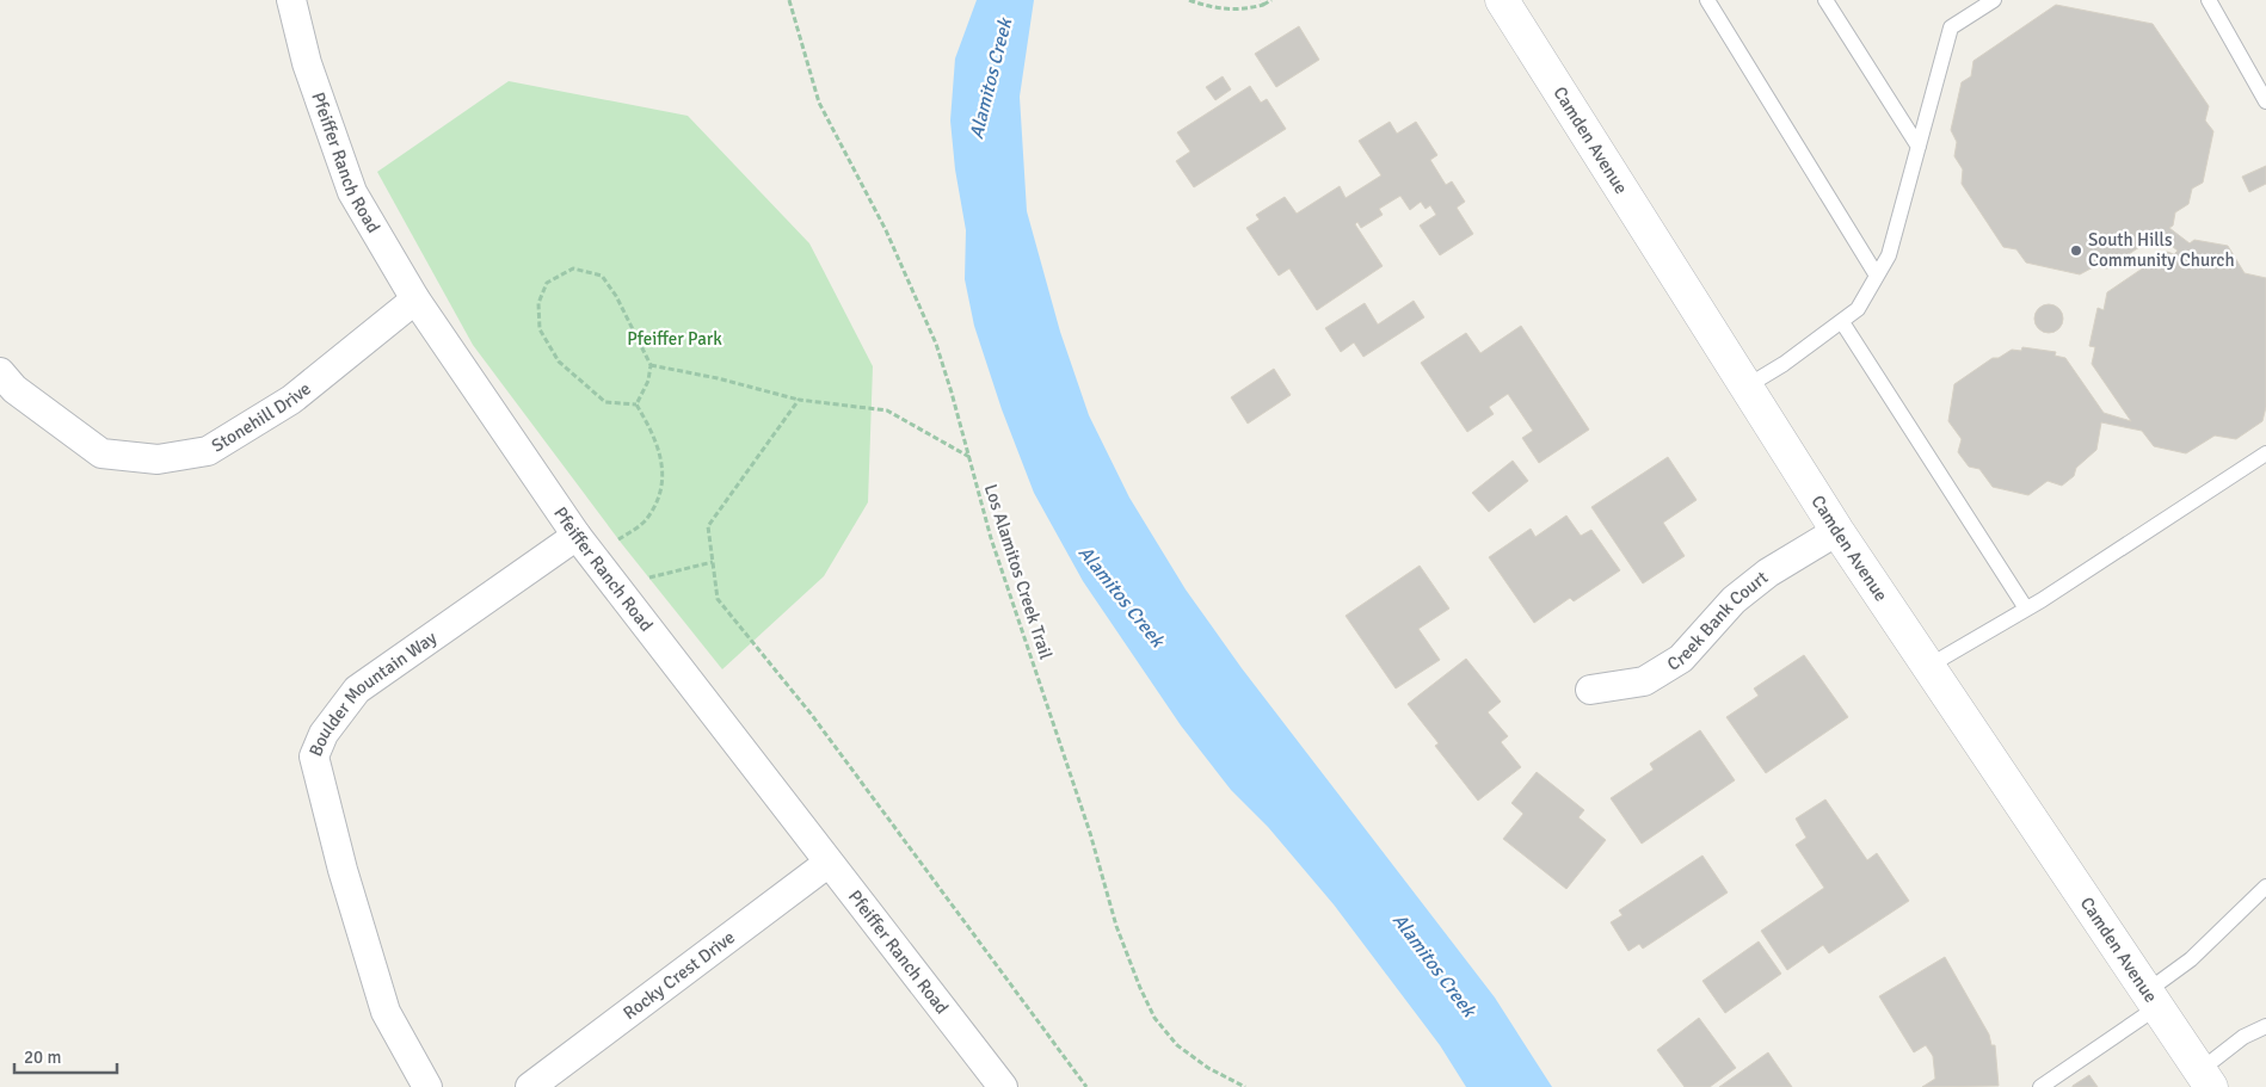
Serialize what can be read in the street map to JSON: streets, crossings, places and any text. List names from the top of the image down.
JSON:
{
  "streets": {
    "street": [
      "Camden Avenue",
      "Pfeiffer Ranch Road",
      "Stonehill Drive",
      "Creek Bank Court",
      "Boulder Mountain Way",
      "Rocky Crest Drive"
    ],
    "path": ["Los Alamitos Creek Trail"]
  },
  "crossings": [
    ["Camden Avenue", "Creek Bank Court"],
    ["Pfeiffer Ranch Road", "Stonehill Drive"],
    ["Pfeiffer Ranch Road", "Boulder Mountain Way"],
    ["Pfeiffer Ranch Road", "Rocky Crest Drive"]
  ],
  "water": ["Alamitos Creek"],
  "parks": ["Pfeiffer Park"],
  "places": ["South Hills Community Church"],
  "scale_bar": "20 m"
}
